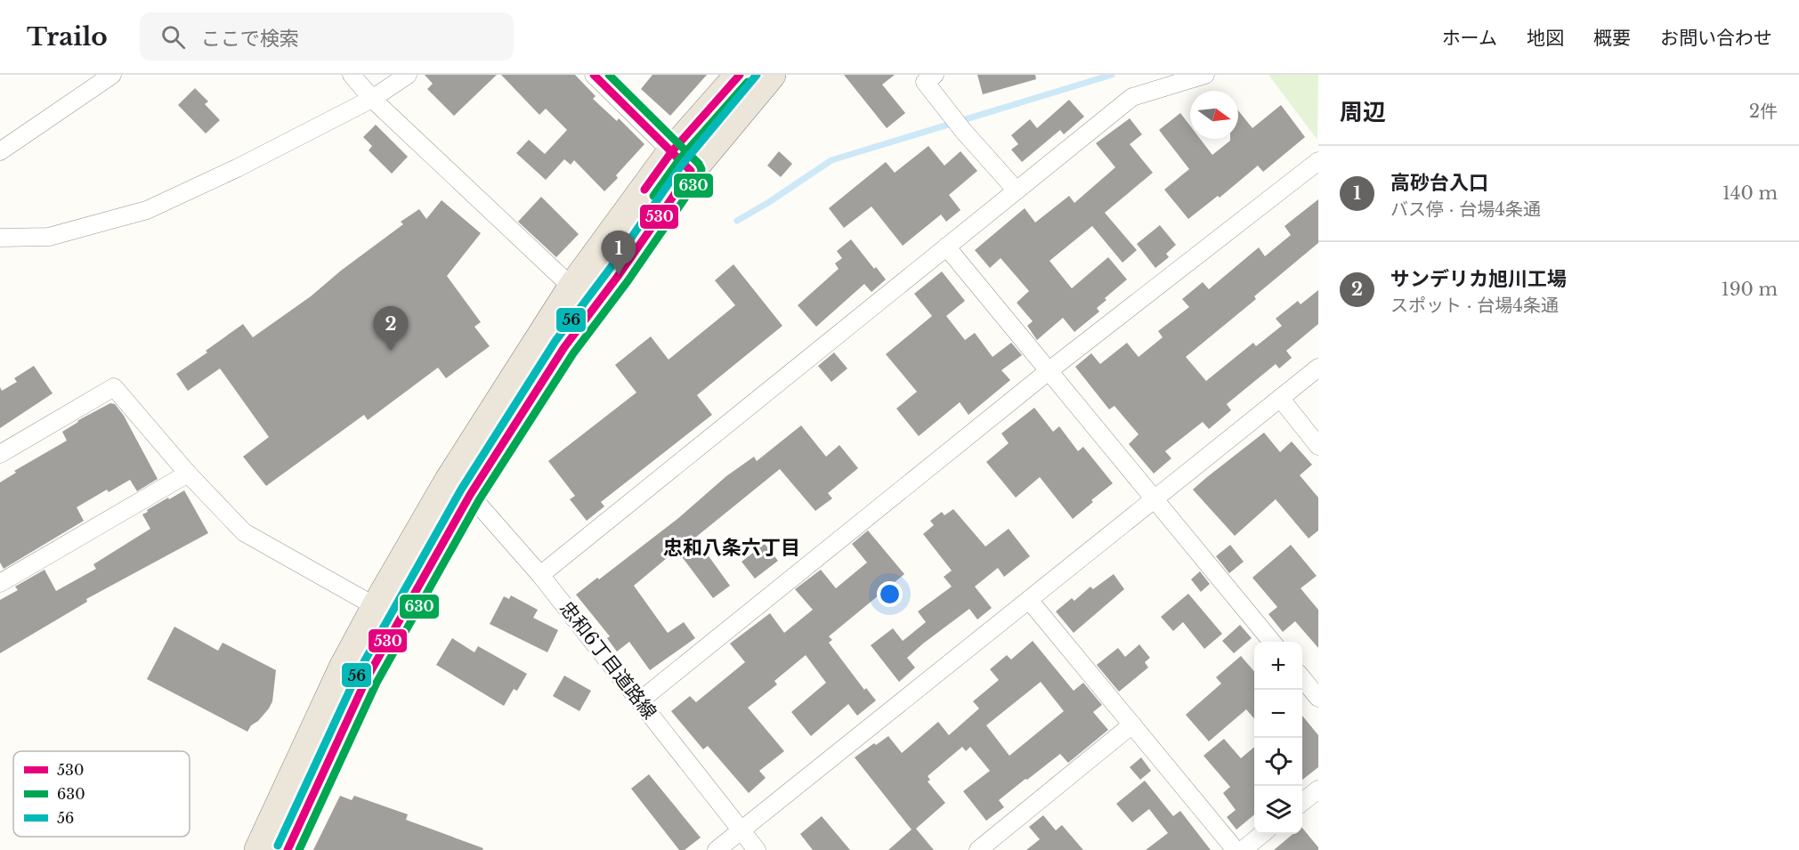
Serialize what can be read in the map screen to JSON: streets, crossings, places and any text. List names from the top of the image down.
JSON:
{
  "streets": {
    "street": ["忠和6丁目道路線"]
  },
  "districts": ["忠和八条六丁目"],
  "lines": ["transit line 530", "transit line 630", "transit line 56"],
  "legend": ["530", "630", "56"],
  "north": "right",
  "page": {
    "header": "Trailo",
    "search": "ここで検索",
    "nav": [
      "ホーム",
      "地図",
      "概要",
      "お問い合わせ"
    ],
    "heading": ["周辺", "2件"],
    "list": [
      {
        "mark": "1",
        "name": "高砂台入口",
        "note": "バス停 · 台場4条通",
        "value": "140 m"
      },
      {
        "mark": "2",
        "name": "サンデリカ旭川工場",
        "note": "スポット · 台場4条通",
        "value": "190 m"
      }
    ],
    "pins": ["1", "2"],
    "map_buttons": ["+", "−"]
  }
}
